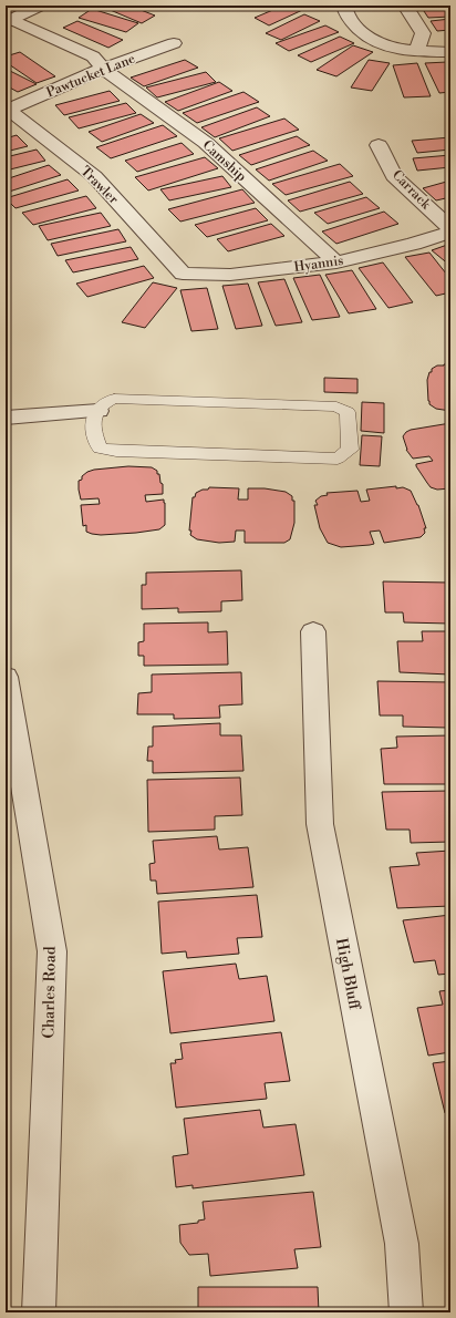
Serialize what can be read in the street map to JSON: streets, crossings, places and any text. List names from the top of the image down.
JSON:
{
  "streets": {
    "street": [
      "Pawtucket Lane",
      "Camship",
      "Trawler",
      "Carrack",
      "Hyannis",
      "High Bluff",
      "Charles Road"
    ]
  },
  "crossings": [
    ["Pawtucket Lane", "Camship"],
    ["Pawtucket Lane", "Trawler"],
    ["Camship", "Hyannis"],
    ["Trawler", "Hyannis"],
    ["Carrack", "Hyannis"]
  ]
}
